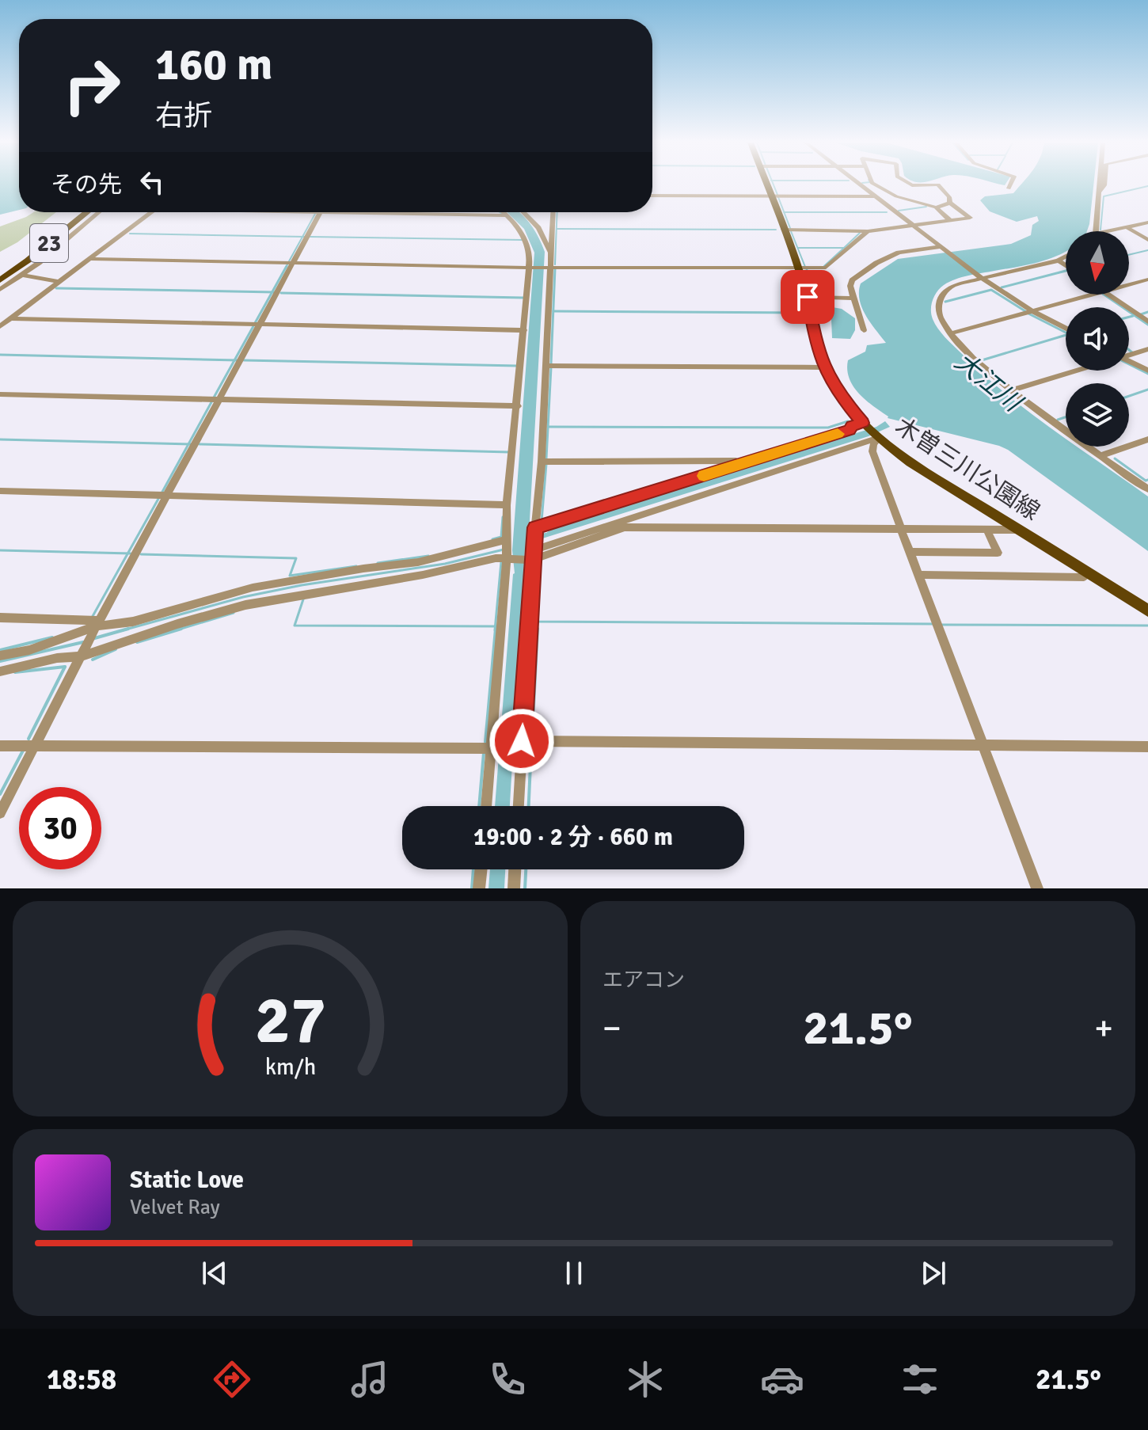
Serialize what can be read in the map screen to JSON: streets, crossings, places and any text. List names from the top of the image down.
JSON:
{
  "streets": {
    "main road": ["23", "木曽三川公園線"]
  },
  "water": ["大江川"],
  "north": "bottom",
  "page": {
    "turn": ["160 m", "右折"],
    "then": "その先",
    "limit": "30",
    "trip": "19:00 · 2 分 · 660 m",
    "tile": "エアコン",
    "heat": ["−", "21.5°", "+"],
    "song": ["Static Love", "Velvet Ray"],
    "tabs": ["18:58", "21.5°"],
    "gauge": ["27", "km/h"]
  }
}
